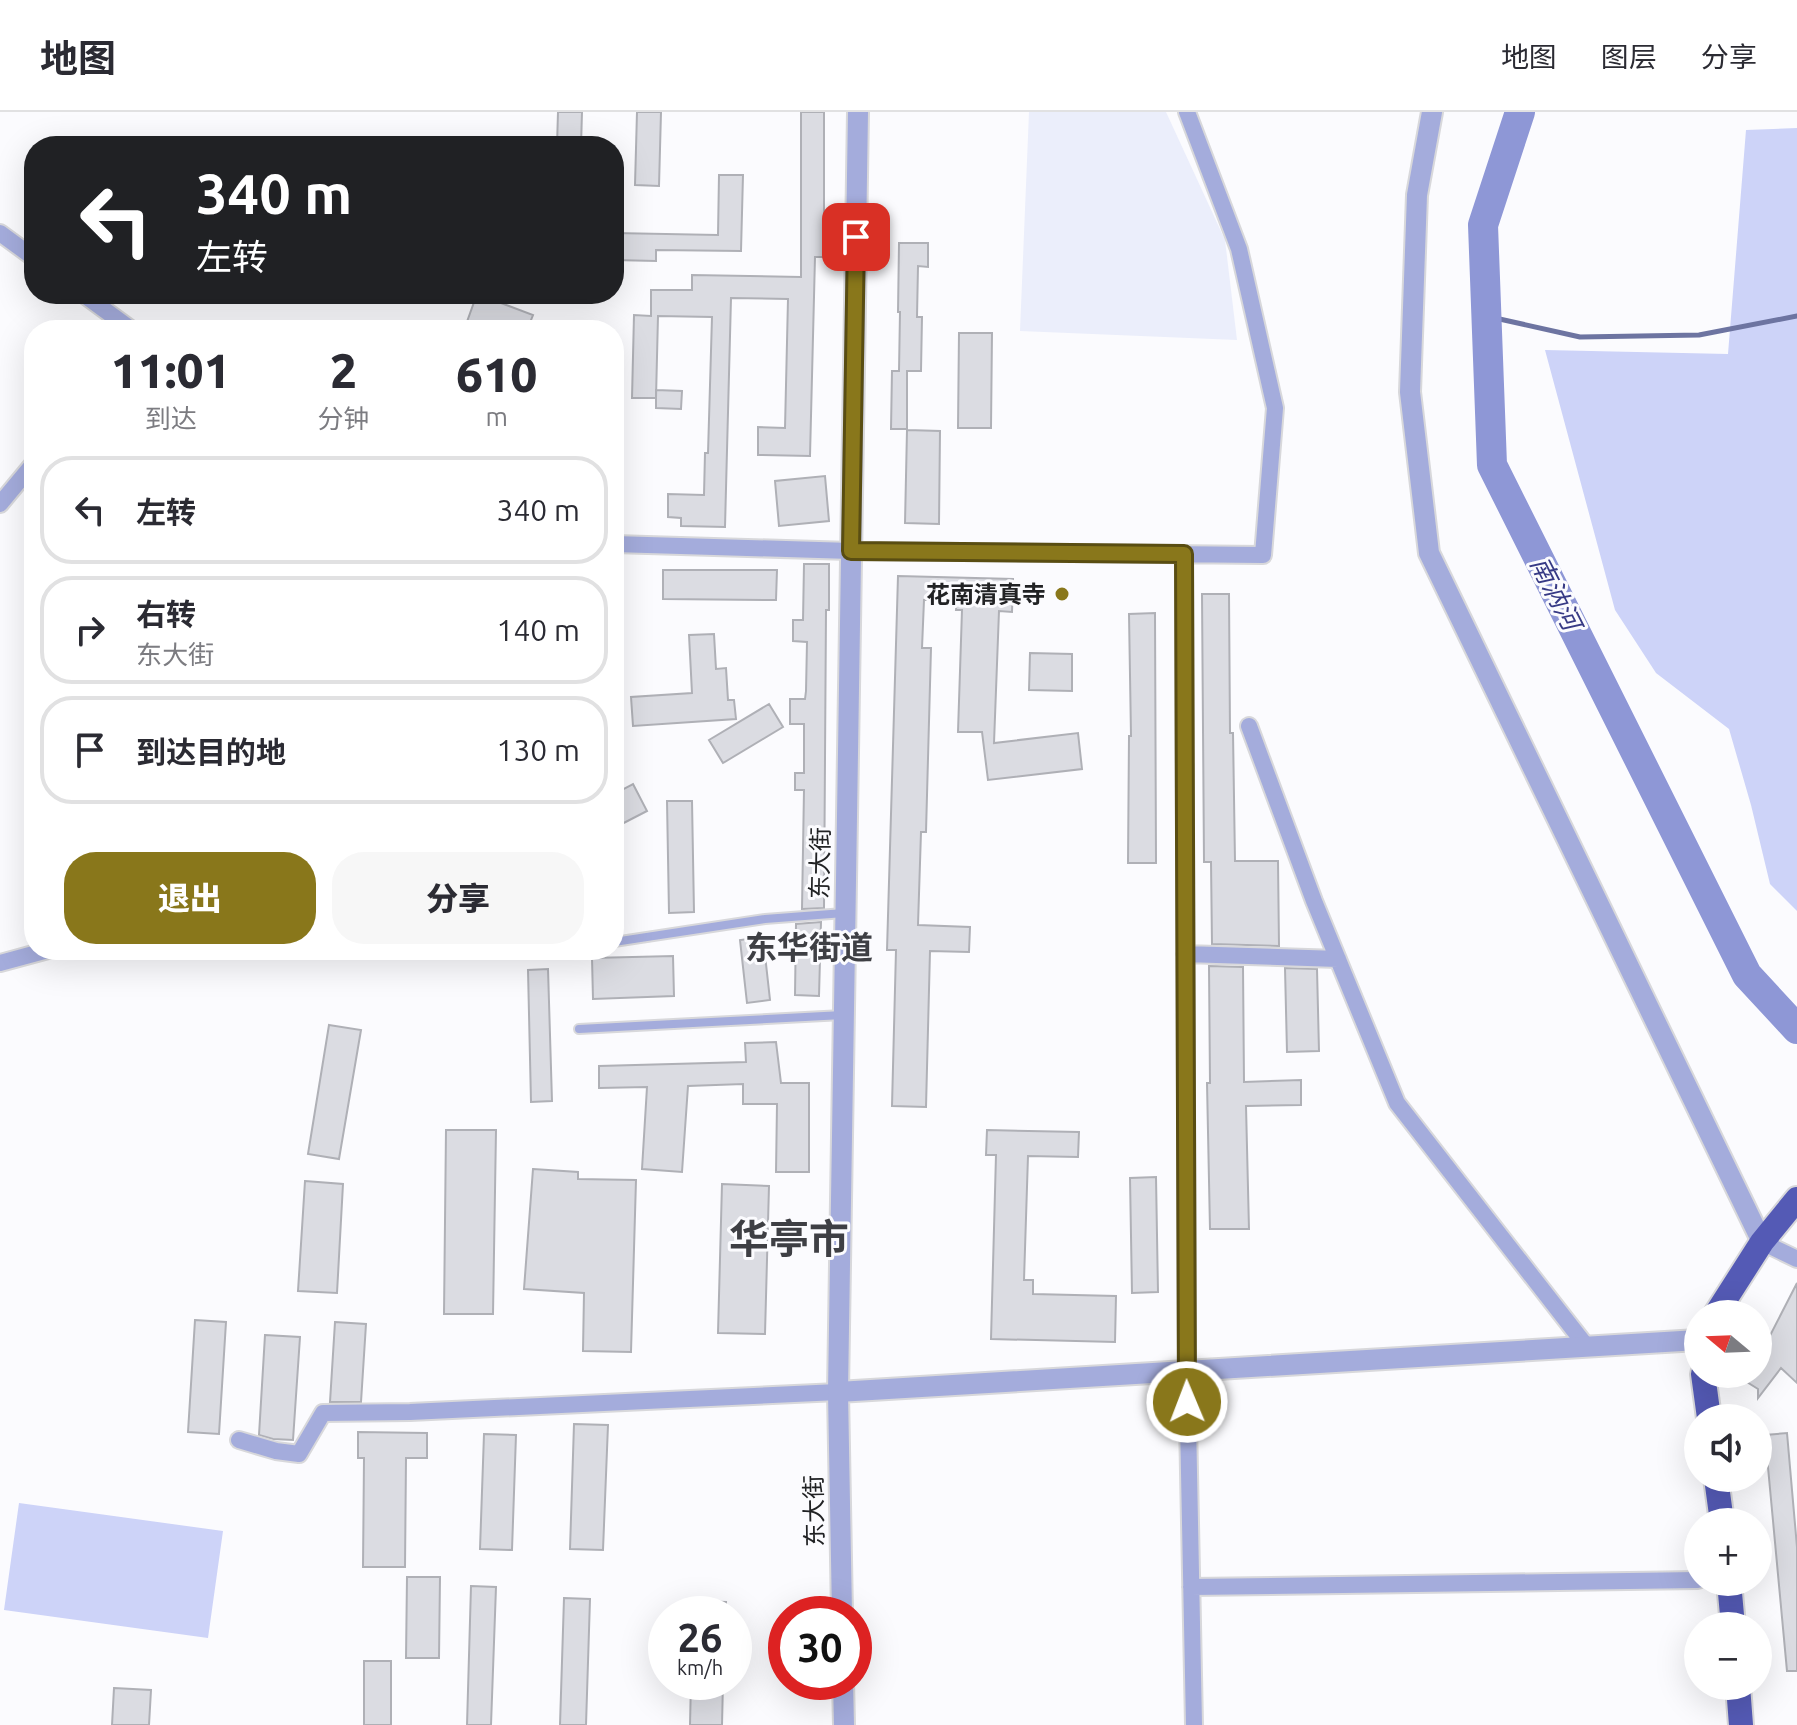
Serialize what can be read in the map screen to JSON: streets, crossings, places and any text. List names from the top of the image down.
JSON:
{
  "streets": {
    "street": ["东大街"]
  },
  "districts": ["东华街道", "华亭市"],
  "water": ["南汭河"],
  "places": ["花南清真寺"],
  "north": "left",
  "page": {
    "header": "地图",
    "nav": ["地图", "图层", "分享"],
    "turn": ["340 m", "左转"],
    "eta": [
      "11:01",
      "到达",
      "2",
      "分钟",
      "610",
      "m"
    ],
    "list": [
      {
        "name": "左转",
        "value": "340 m"
      },
      {
        "name": "右转",
        "note": "东大街",
        "value": "140 m"
      },
      {
        "name": "到达目的地",
        "value": "130 m"
      }
    ],
    "buttons": ["退出", "分享"],
    "map_buttons": ["+", "−"],
    "speed": "26 km/h",
    "limit": "30"
  }
}
